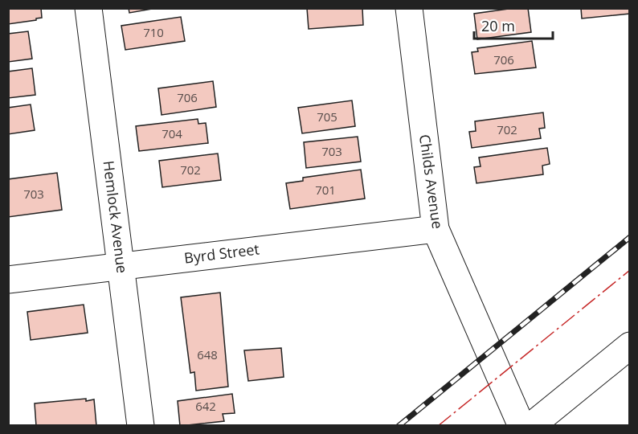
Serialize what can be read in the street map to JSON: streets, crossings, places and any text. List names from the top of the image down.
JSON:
{
  "streets": {
    "street": ["Childs Avenue", "Hemlock Avenue", "Byrd Street"]
  },
  "crossings": [
    ["Childs Avenue", "Byrd Street"],
    ["Hemlock Avenue", "Byrd Street"]
  ],
  "house_numbers": [
    "710",
    "706",
    "706",
    "705",
    "702",
    "704",
    "703",
    "702",
    "701",
    "703",
    "648",
    "642"
  ],
  "scale_bar": "20 m"
}
